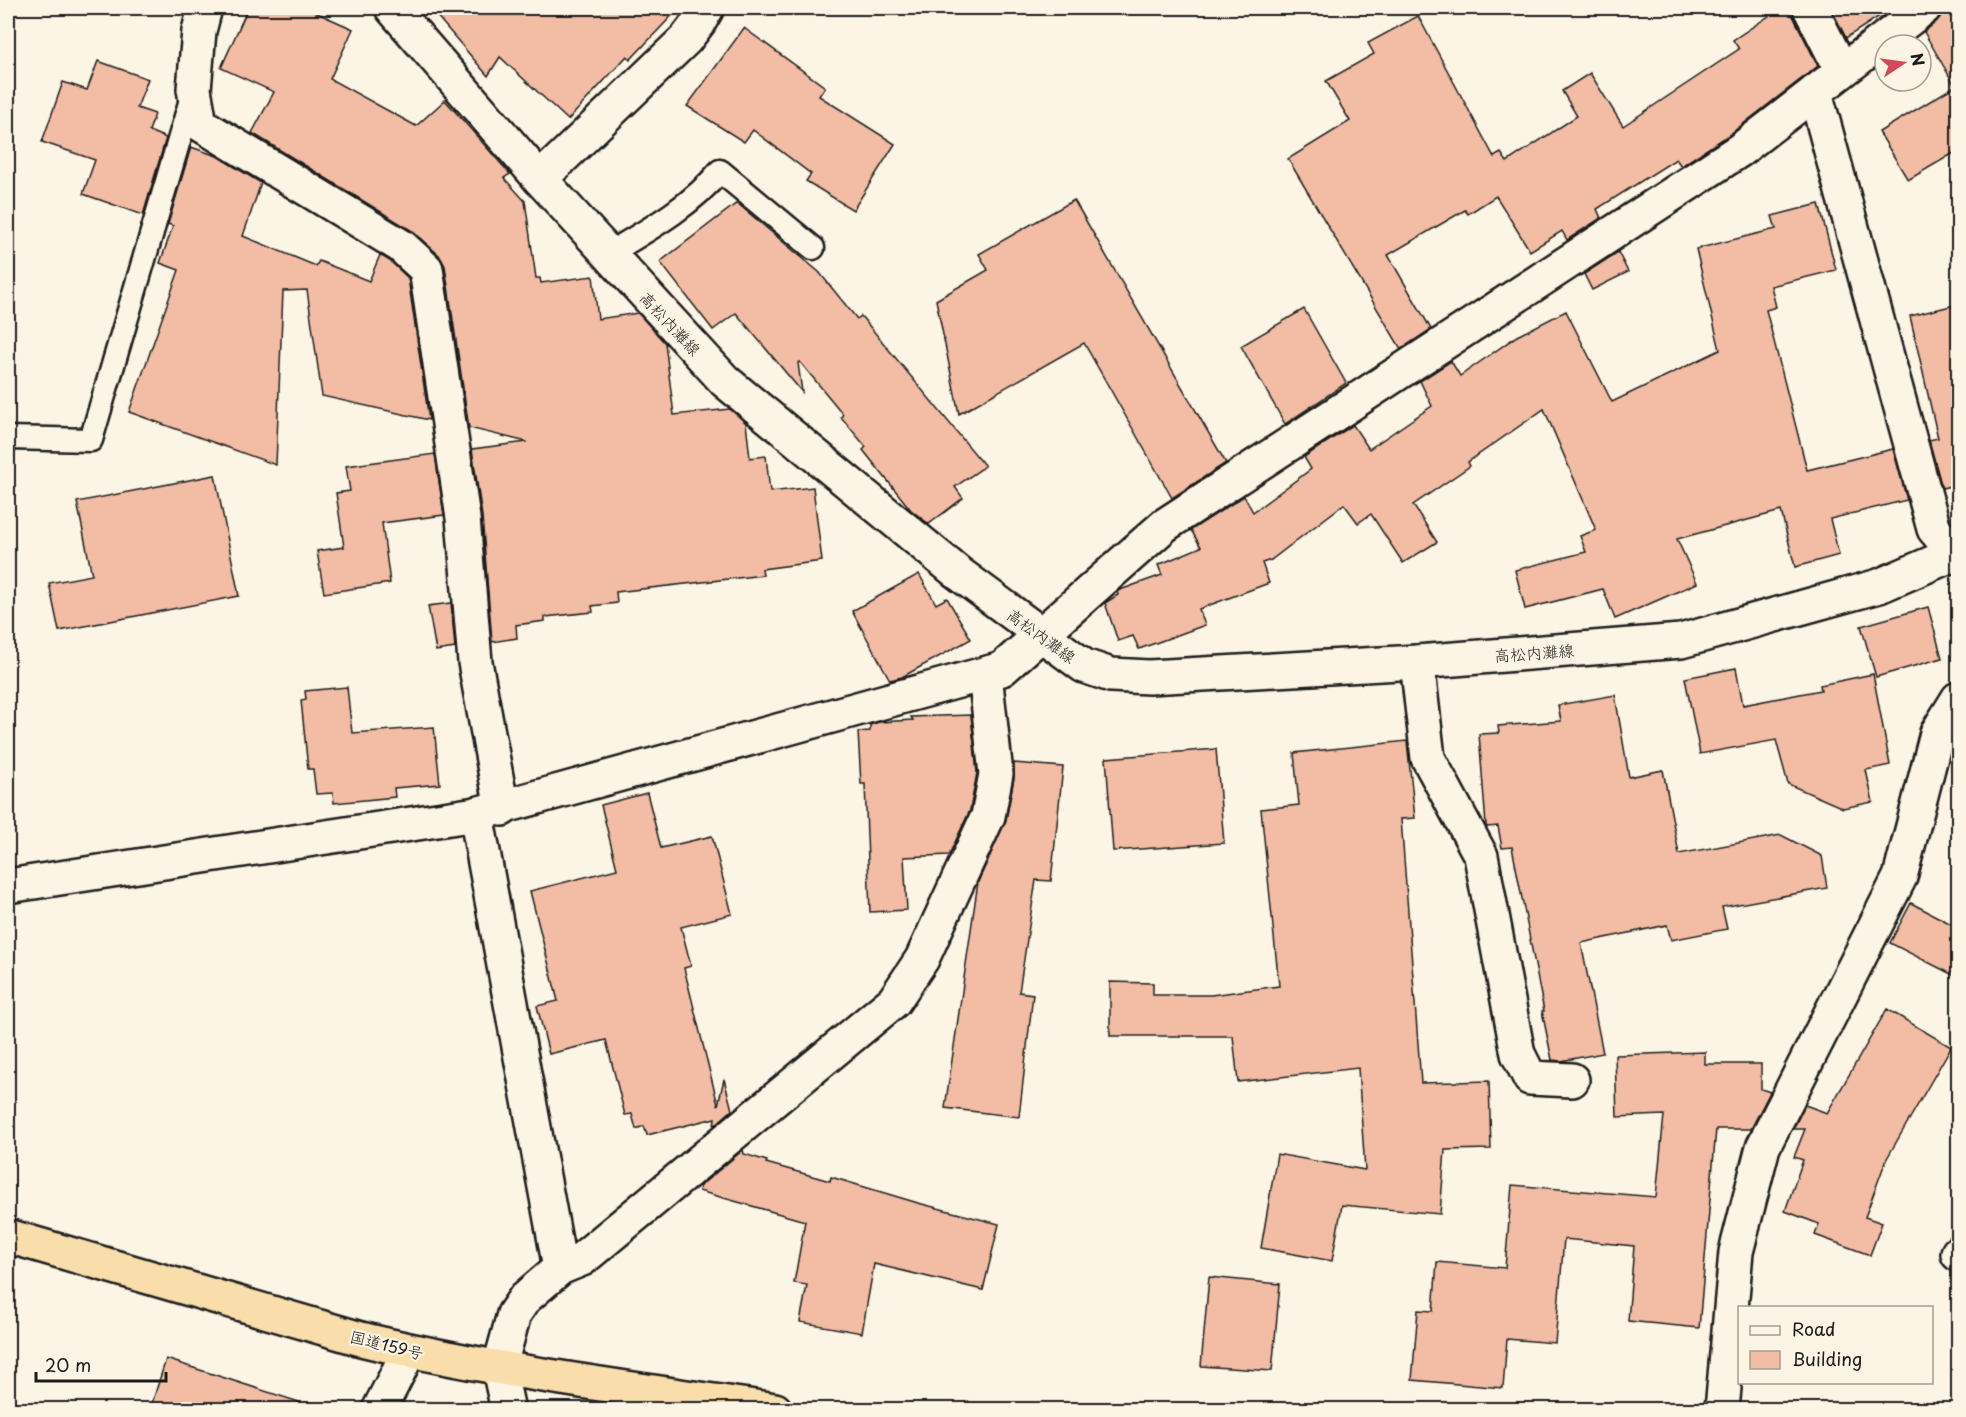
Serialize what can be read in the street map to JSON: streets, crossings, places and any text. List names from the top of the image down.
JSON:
{
  "streets": {
    "highway": ["国道159号"],
    "street": ["高松内灘線"]
  },
  "legend": ["Road", "Building"],
  "scale_bar": "20 m",
  "north": "right"
}
